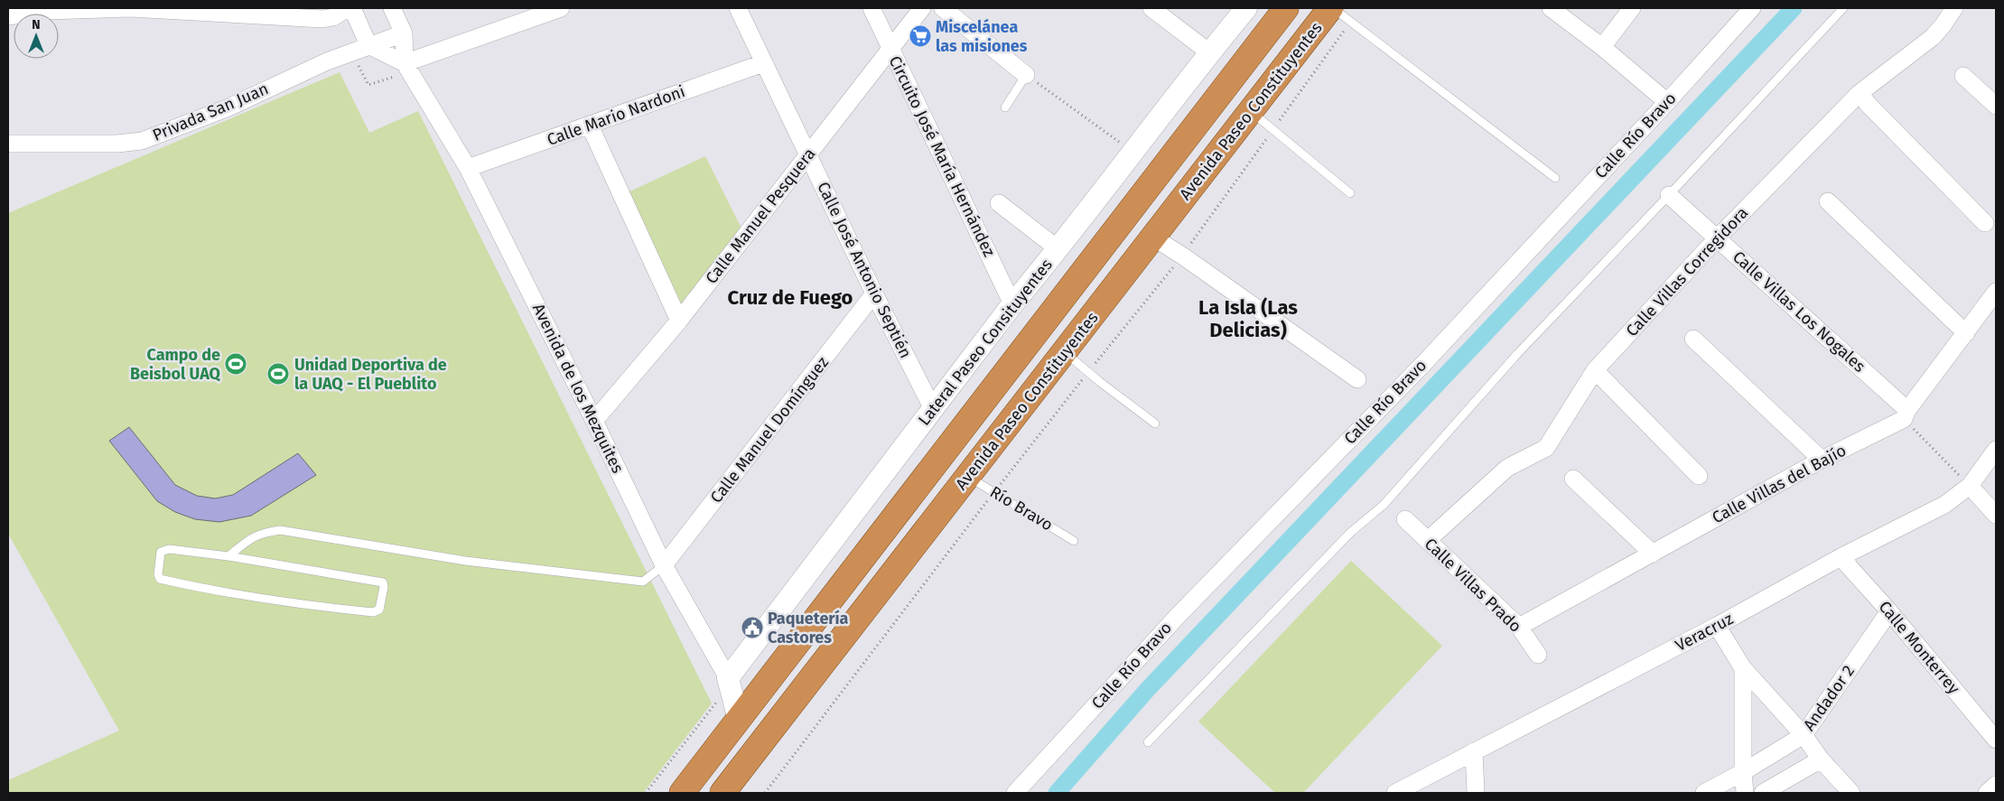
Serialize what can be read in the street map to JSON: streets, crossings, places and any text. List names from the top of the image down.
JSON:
{
  "streets": {
    "highway": ["Avenida Paseo Constituyentes"],
    "street": [
      "Privada San Juan",
      "Calle Mario Nardoni",
      "Calle Río Bravo",
      "Circuito José María Hernández",
      "Calle Manuel Pesquera",
      "Calle José Antonio Septién",
      "Calle Villas Corregidora",
      "Calle Villas Los Nogales",
      "Lateral Paseo Consituyentes",
      "Avenida de los Mezquites",
      "Calle Manuel Domínguez",
      "Calle Villas del Bajío",
      "Calle Villas Prado",
      "Veracruz",
      "Calle Monterrey",
      "Andador 2"
    ],
    "lane": ["Río Bravo"]
  },
  "crossings": [
    ["Avenida Paseo Constituyentes", "Avenida de los Mezquites"],
    ["Avenida Paseo Constituyentes", "Río Bravo"],
    ["Privada San Juan", "Avenida de los Mezquites"],
    ["Calle Mario Nardoni", "Calle José Antonio Septién"],
    ["Calle Mario Nardoni", "Avenida de los Mezquites"],
    ["Circuito José María Hernández", "Calle Manuel Pesquera"],
    ["Circuito José María Hernández", "Lateral Paseo Consituyentes"],
    ["Calle Manuel Pesquera", "Calle José Antonio Septién"],
    ["Calle Manuel Pesquera", "Avenida de los Mezquites"],
    ["Calle José Antonio Septién", "Lateral Paseo Consituyentes"],
    ["Calle José Antonio Septién", "Calle Manuel Domínguez"],
    ["Calle Villas Corregidora", "Calle Villas Los Nogales"],
    ["Calle Villas Corregidora", "Calle Villas Prado"],
    ["Calle Villas Los Nogales", "Calle Villas del Bajío"],
    ["Lateral Paseo Consituyentes", "Avenida de los Mezquites"],
    ["Avenida de los Mezquites", "Calle Manuel Domínguez"],
    ["Calle Villas del Bajío", "Calle Villas Prado"],
    ["Veracruz", "Calle Monterrey"],
    ["Calle Monterrey", "Andador 2"]
  ],
  "districts": ["Cruz de Fuego", "La Isla (Las Delicias)"],
  "places": {
    "supermarket": ["Miscelánea las misiones"],
    "sports": ["Campo de Beisbol UAQ", "Unidad Deportiva de la UAQ - El Pueblito"],
    "public building": ["Paquetería Castores"]
  },
  "north": "top"
}
